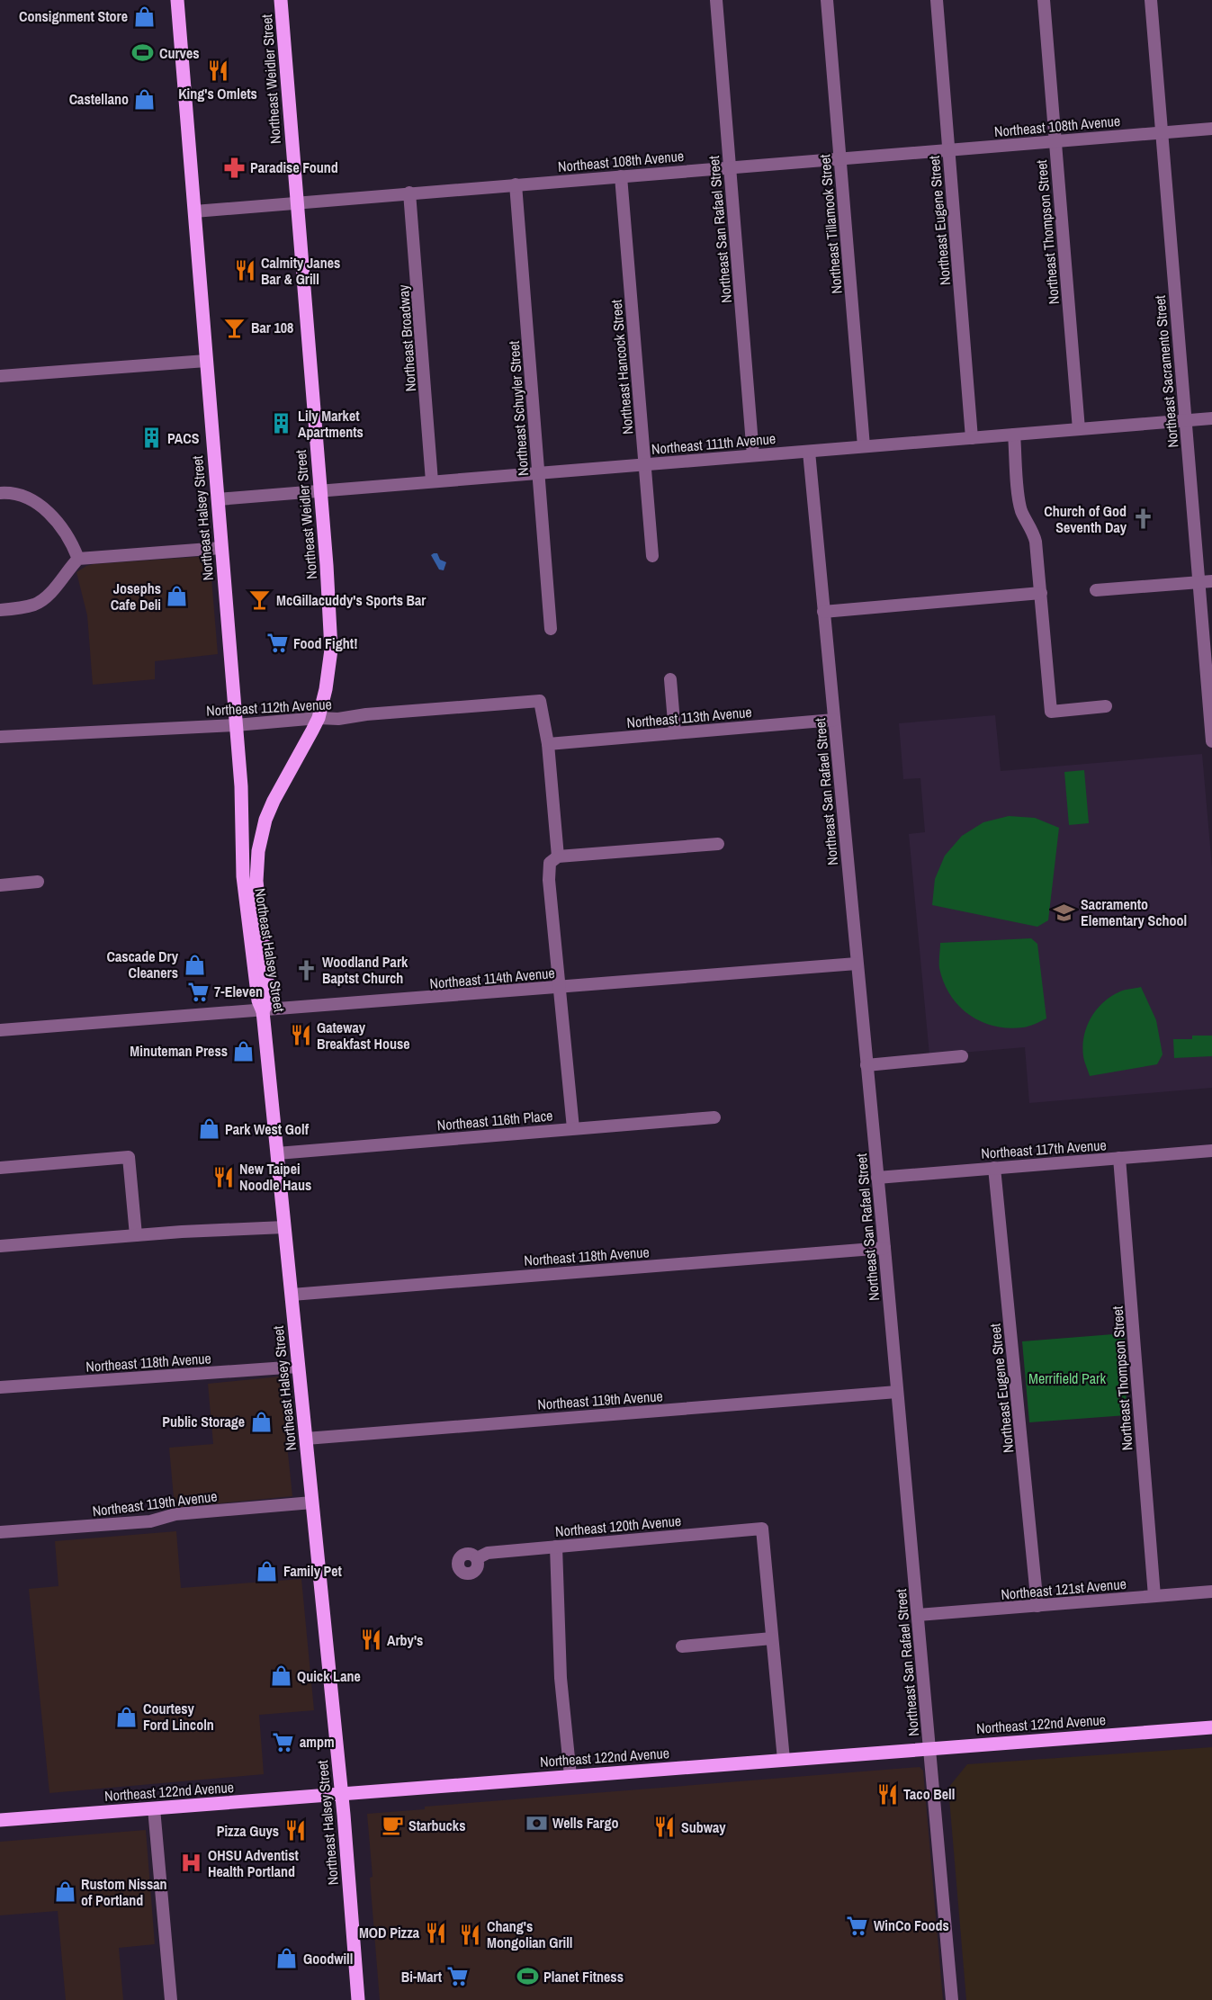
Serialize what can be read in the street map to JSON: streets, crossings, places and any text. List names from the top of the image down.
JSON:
{
  "streets": {
    "main road": ["Northeast Weidler Street", "Northeast Halsey Street", "Northeast 122nd Avenue"],
    "street": [
      "Northeast 108th Avenue",
      "Northeast Eugene Street",
      "Northeast Tillamook Street",
      "Northeast San Rafael Street",
      "Northeast Thompson Street",
      "Northeast Broadway",
      "Northeast Hancock Street",
      "Northeast Sacramento Street",
      "Northeast Schuyler Street",
      "Northeast 111th Avenue",
      "Northeast 112th Avenue",
      "Northeast 113th Avenue",
      "Northeast 114th Avenue",
      "Northeast 116th Place",
      "Northeast 117th Avenue",
      "Northeast 118th Avenue",
      "Northeast 119th Avenue",
      "Northeast 120th Avenue",
      "Northeast 121st Avenue"
    ]
  },
  "crossings": [
    ["Northeast Weidler Street", "Northeast 108th Avenue"],
    ["Northeast Weidler Street", "Northeast 111th Avenue"],
    ["Northeast Weidler Street", "Northeast Halsey Street"],
    ["Northeast Weidler Street", "Northeast 112th Avenue"],
    ["Northeast Weidler Street", "Northeast 114th Avenue"],
    ["Northeast 108th Avenue", "Northeast Eugene Street"],
    ["Northeast 108th Avenue", "Northeast Tillamook Street"],
    ["Northeast 108th Avenue", "Northeast San Rafael Street"],
    ["Northeast 108th Avenue", "Northeast Thompson Street"],
    ["Northeast 108th Avenue", "Northeast Broadway"],
    ["Northeast 108th Avenue", "Northeast Hancock Street"],
    ["Northeast 108th Avenue", "Northeast Sacramento Street"],
    ["Northeast 108th Avenue", "Northeast Schuyler Street"],
    ["Northeast 108th Avenue", "Northeast Halsey Street"],
    ["Northeast Eugene Street", "Northeast 111th Avenue"],
    ["Northeast Eugene Street", "Northeast 117th Avenue"],
    ["Northeast Eugene Street", "Northeast 121st Avenue"],
    ["Northeast Tillamook Street", "Northeast 111th Avenue"],
    ["Northeast San Rafael Street", "Northeast 111th Avenue"],
    ["Northeast San Rafael Street", "Northeast 113th Avenue"],
    ["Northeast San Rafael Street", "Northeast 114th Avenue"],
    ["Northeast San Rafael Street", "Northeast 117th Avenue"],
    ["Northeast San Rafael Street", "Northeast 118th Avenue"],
    ["Northeast San Rafael Street", "Northeast 119th Avenue"],
    ["Northeast San Rafael Street", "Northeast 121st Avenue"],
    ["Northeast San Rafael Street", "Northeast 122nd Avenue"],
    ["Northeast Thompson Street", "Northeast 111th Avenue"],
    ["Northeast Thompson Street", "Northeast 117th Avenue"],
    ["Northeast Thompson Street", "Northeast 121st Avenue"],
    ["Northeast Broadway", "Northeast 111th Avenue"],
    ["Northeast Hancock Street", "Northeast 111th Avenue"],
    ["Northeast Sacramento Street", "Northeast 111th Avenue"],
    ["Northeast Schuyler Street", "Northeast 111th Avenue"],
    ["Northeast 111th Avenue", "Northeast Halsey Street"],
    ["Northeast Halsey Street", "Northeast 112th Avenue"],
    ["Northeast Halsey Street", "Northeast 114th Avenue"],
    ["Northeast Halsey Street", "Northeast 116th Place"],
    ["Northeast Halsey Street", "Northeast 118th Avenue"],
    ["Northeast Halsey Street", "Northeast 119th Avenue"],
    ["Northeast Halsey Street", "Northeast 122nd Avenue"],
    ["Northeast 112th Avenue", "Northeast 113th Avenue"]
  ],
  "parks": ["Merrifield Park"],
  "places": {
    "shop": [
      "Consignment Store",
      "Castellano",
      "Josephs Cafe Deli",
      "Cascade Dry Cleaners",
      "Minuteman Press",
      "Park West Golf",
      "Public Storage",
      "Family Pet",
      "Quick Lane",
      "Courtesy Ford Lincoln",
      "Rustom Nissan of Portland",
      "Goodwill"
    ],
    "sports": ["Curves", "Planet Fitness"],
    "restaurant": [
      "King's Omlets",
      "Calmity Janes Bar & Grill",
      "Gateway Breakfast House",
      "New Taipei Noodle Haus",
      "Arby's",
      "Taco Bell",
      "Subway",
      "Pizza Guys",
      "MOD Pizza",
      "Chang's Mongolian Grill"
    ],
    "pharmacy": ["Paradise Found"],
    "bar": ["Bar 108", "McGillacuddy's Sports Bar"],
    "building": ["Lily Market Apartments", "PACS"],
    "church": ["Church of God Seventh Day", "Woodland Park Baptst Church"],
    "supermarket": [
      "Food Fight!",
      "7-Eleven",
      "ampm",
      "WinCo Foods",
      "Bi-Mart"
    ],
    "school or university": ["Sacramento Elementary School"],
    "bank": ["Wells Fargo"],
    "cafe": ["Starbucks"],
    "hospital": ["OHSU Adventist Health Portland"]
  }
}
